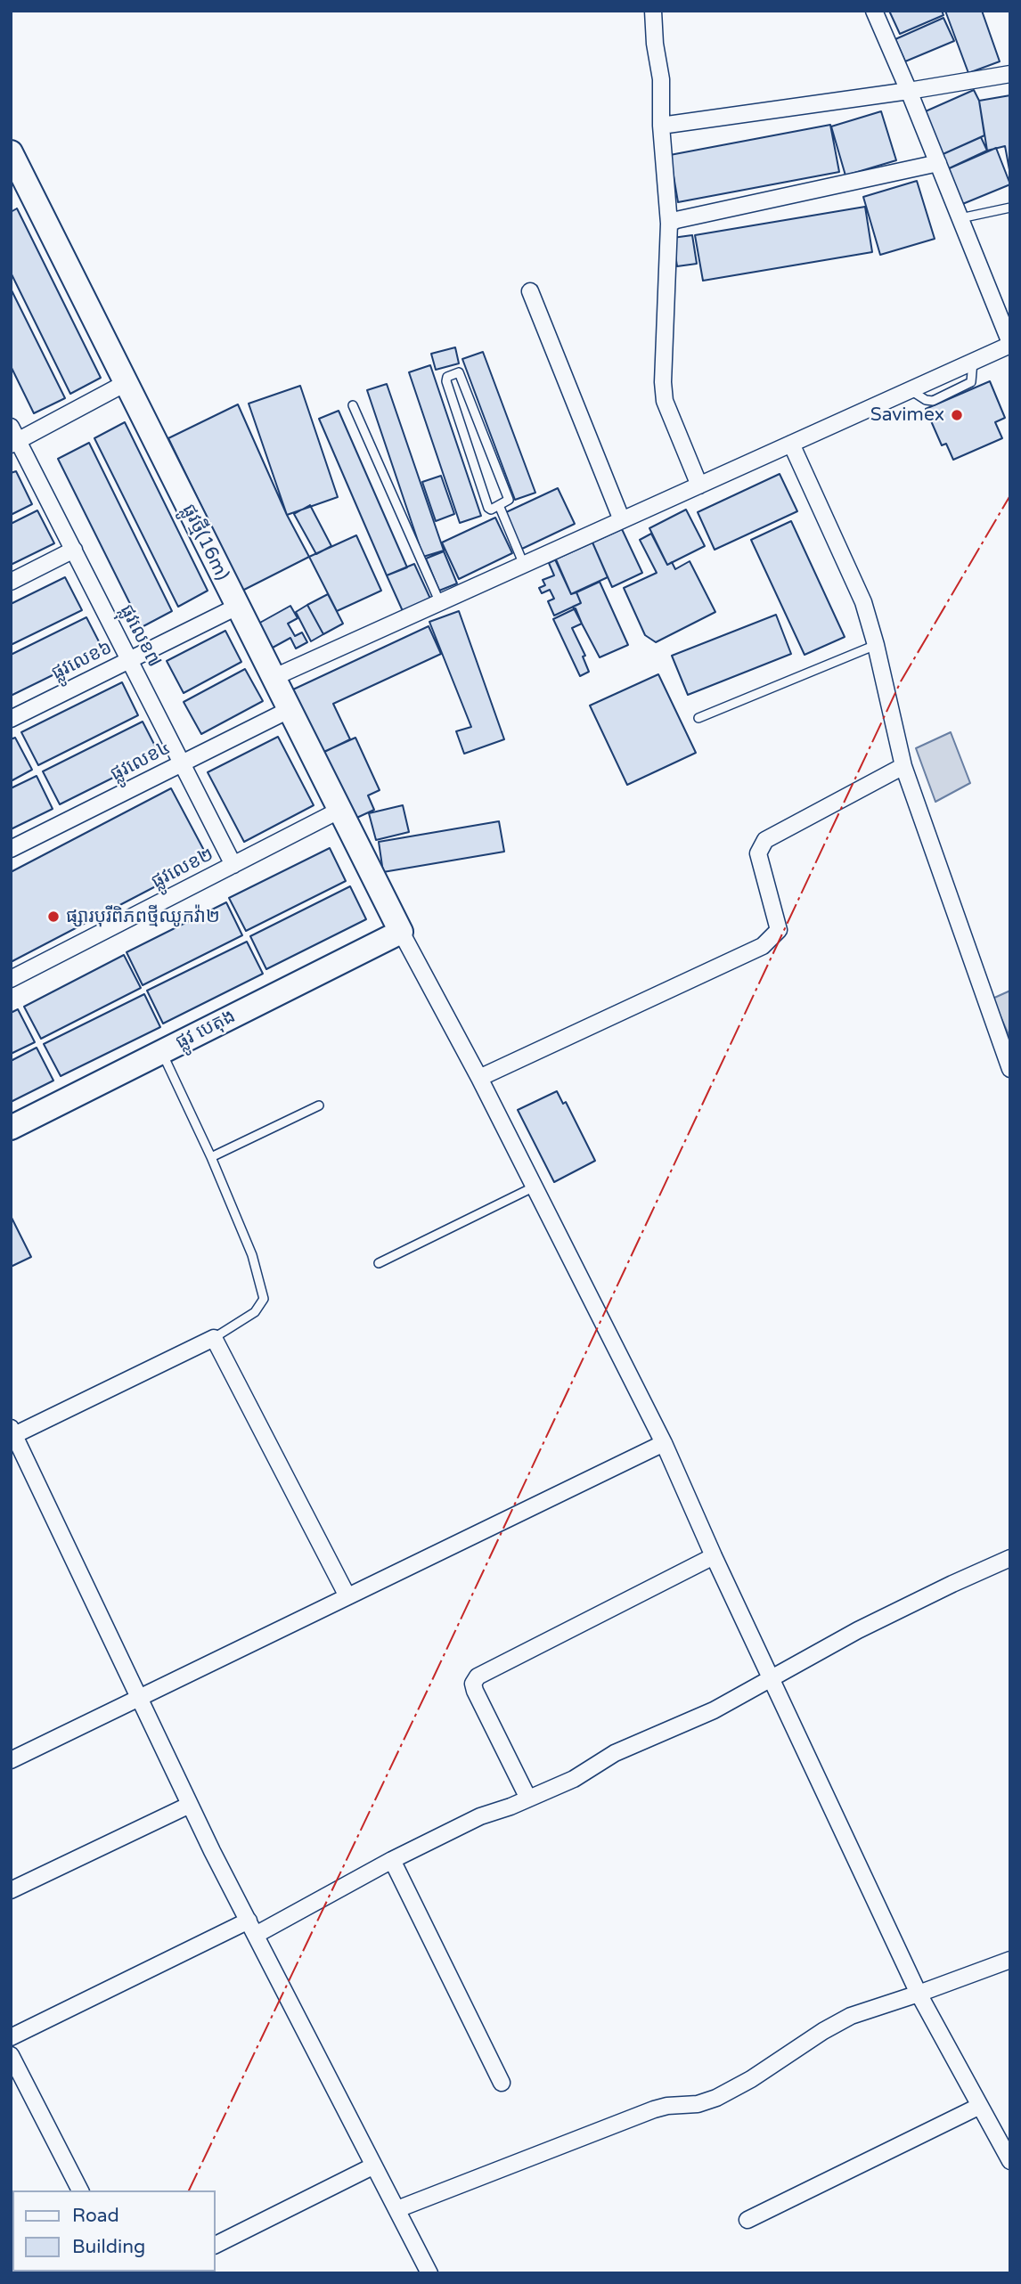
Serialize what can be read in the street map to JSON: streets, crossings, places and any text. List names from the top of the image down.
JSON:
{
  "streets": {
    "street": [
      "ផ្លូវថ្មី(16m)",
      "ផ្លុវលេខ៧",
      "ផ្លូវលេខ៦",
      "ផ្លូវលេខ៤",
      "ផ្លូវលេខ២",
      "ផ្លូវ បេតុង"
    ]
  },
  "crossings": [
    ["ផ្លូវថ្មី(16m)", "ផ្លូវលេខ៦"],
    ["ផ្លូវថ្មី(16m)", "ផ្លូវលេខ៤"],
    ["ផ្លូវថ្មី(16m)", "ផ្លូវលេខ២"],
    ["ផ្លូវថ្មី(16m)", "ផ្លូវ បេតុង"],
    ["ផ្លុវលេខ៧", "ផ្លូវលេខ៦"],
    ["ផ្លុវលេខ៧", "ផ្លូវលេខ៤"],
    ["ផ្លុវលេខ៧", "ផ្លូវលេខ២"]
  ],
  "places": ["Savimex", "ផ្សារបុរីពិភពថ្មីឈូកវ៉ា២"],
  "legend": ["Road", "Building"]
}
